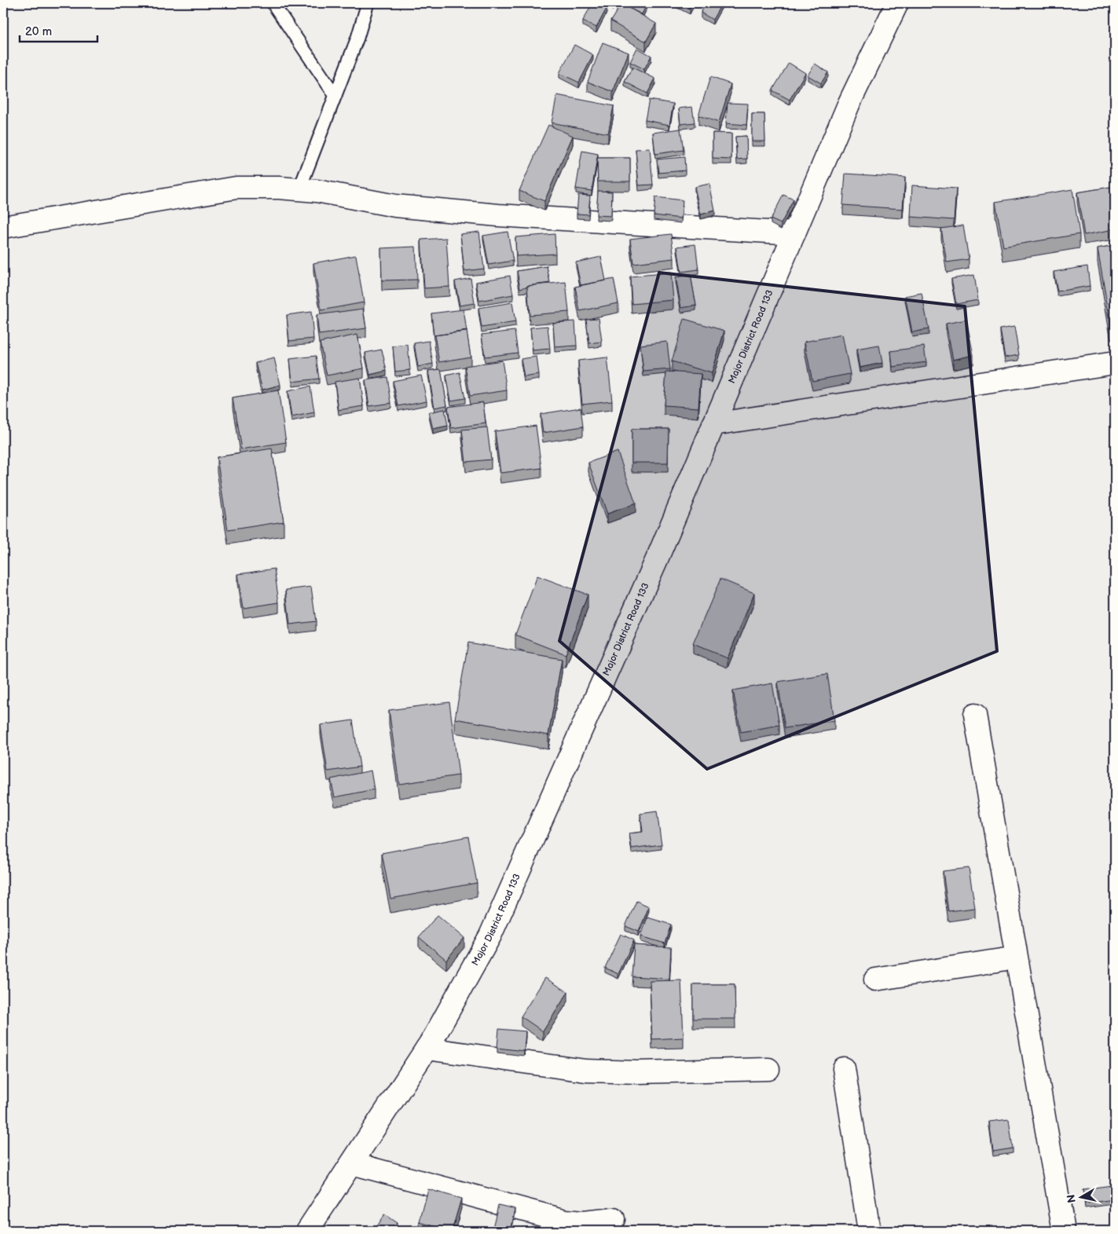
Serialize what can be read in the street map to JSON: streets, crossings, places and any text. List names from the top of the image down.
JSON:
{
  "streets": {
    "street": ["Major District Road 133"]
  },
  "scale_bar": "20 m",
  "north": "left"
}
